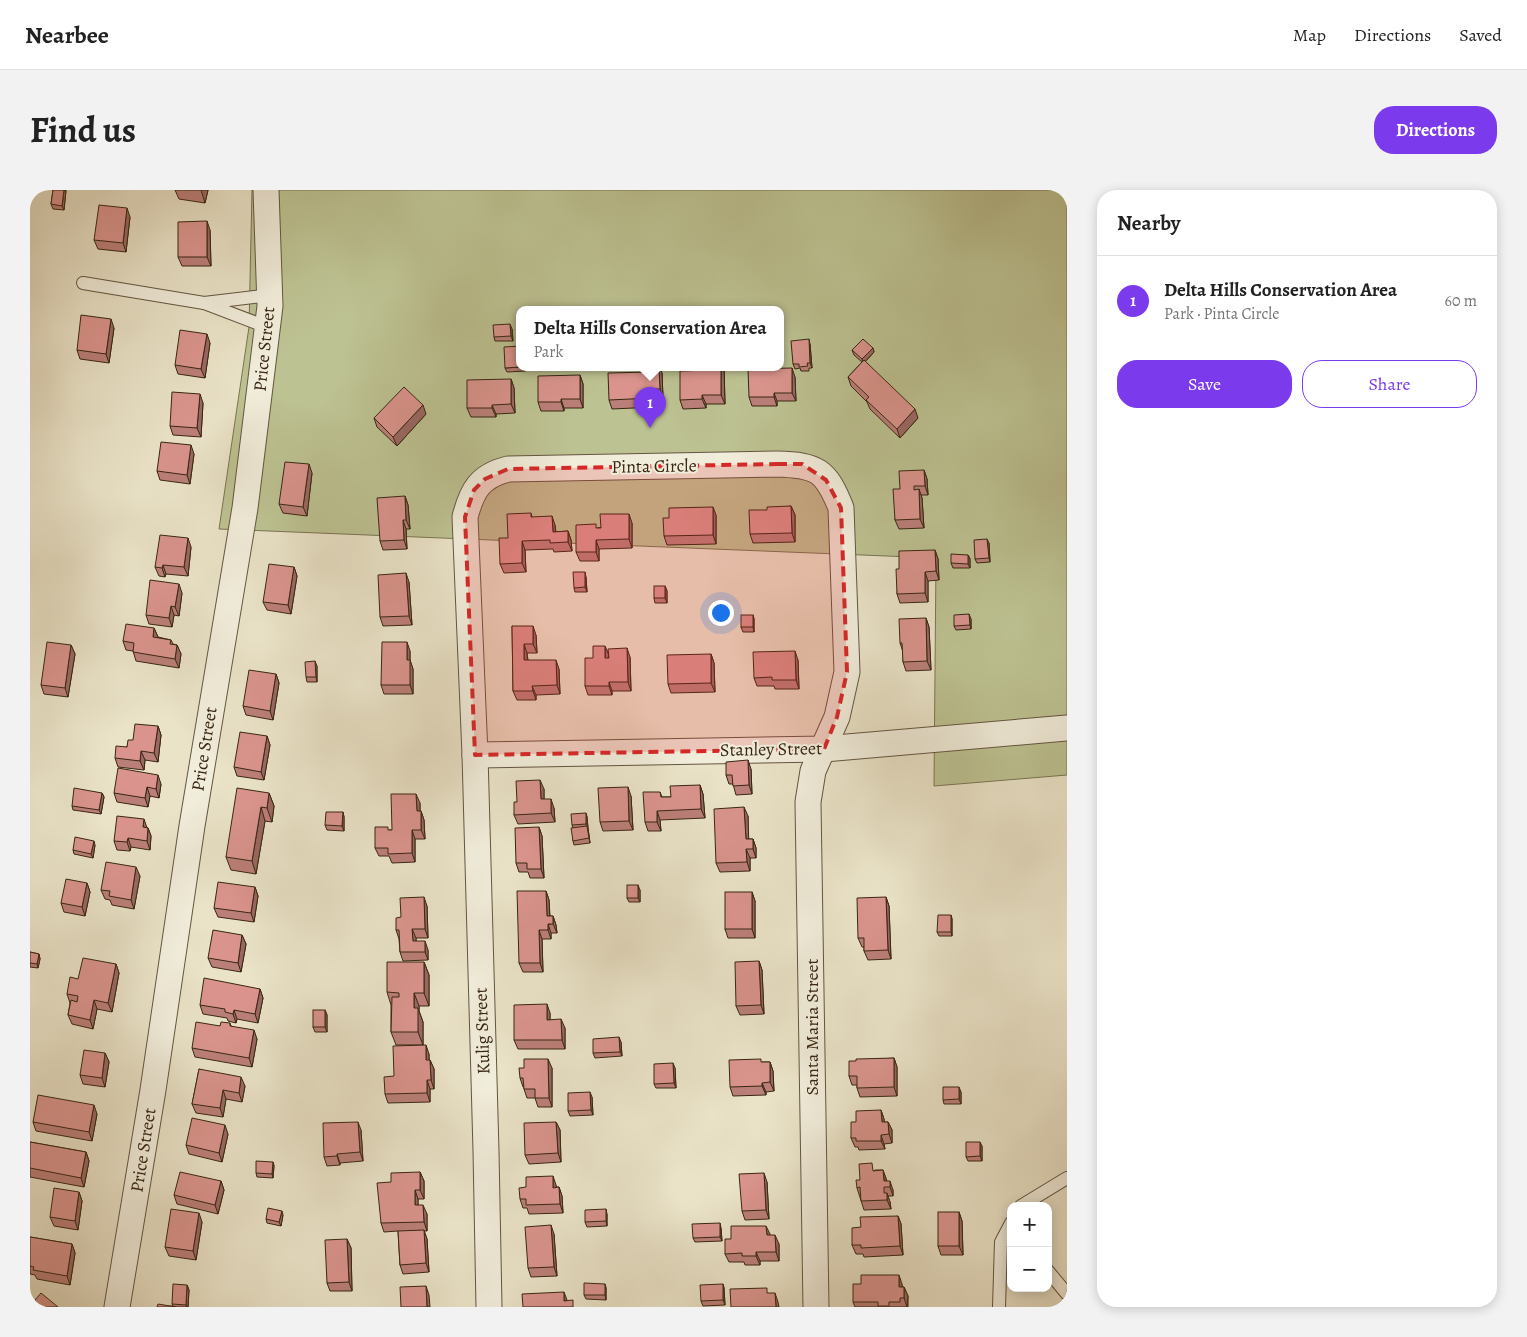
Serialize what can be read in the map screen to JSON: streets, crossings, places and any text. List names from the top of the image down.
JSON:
{
  "streets": {
    "street": [
      "Price Street",
      "Pinta Circle",
      "Stanley Street",
      "Santa Maria Street",
      "Kulig Street"
    ]
  },
  "crossings": [
    ["Pinta Circle", "Stanley Street"],
    ["Pinta Circle", "Santa Maria Street"],
    ["Pinta Circle", "Kulig Street"],
    ["Stanley Street", "Santa Maria Street"],
    ["Stanley Street", "Kulig Street"]
  ],
  "page": {
    "header": "Nearbee",
    "nav": ["Map", "Directions", "Saved"],
    "title": "Find us",
    "buttons": [
      "Directions",
      ["Save", "Share"]
    ],
    "heading": "Nearby",
    "list": [
      {
        "mark": "1",
        "name": "Delta Hills Conservation Area",
        "note": "Park · Pinta Circle",
        "value": "60 m"
      }
    ],
    "popup": ["Delta Hills Conservation Area", "Park"],
    "pins": "1",
    "map_buttons": ["+", "−"]
  }
}
